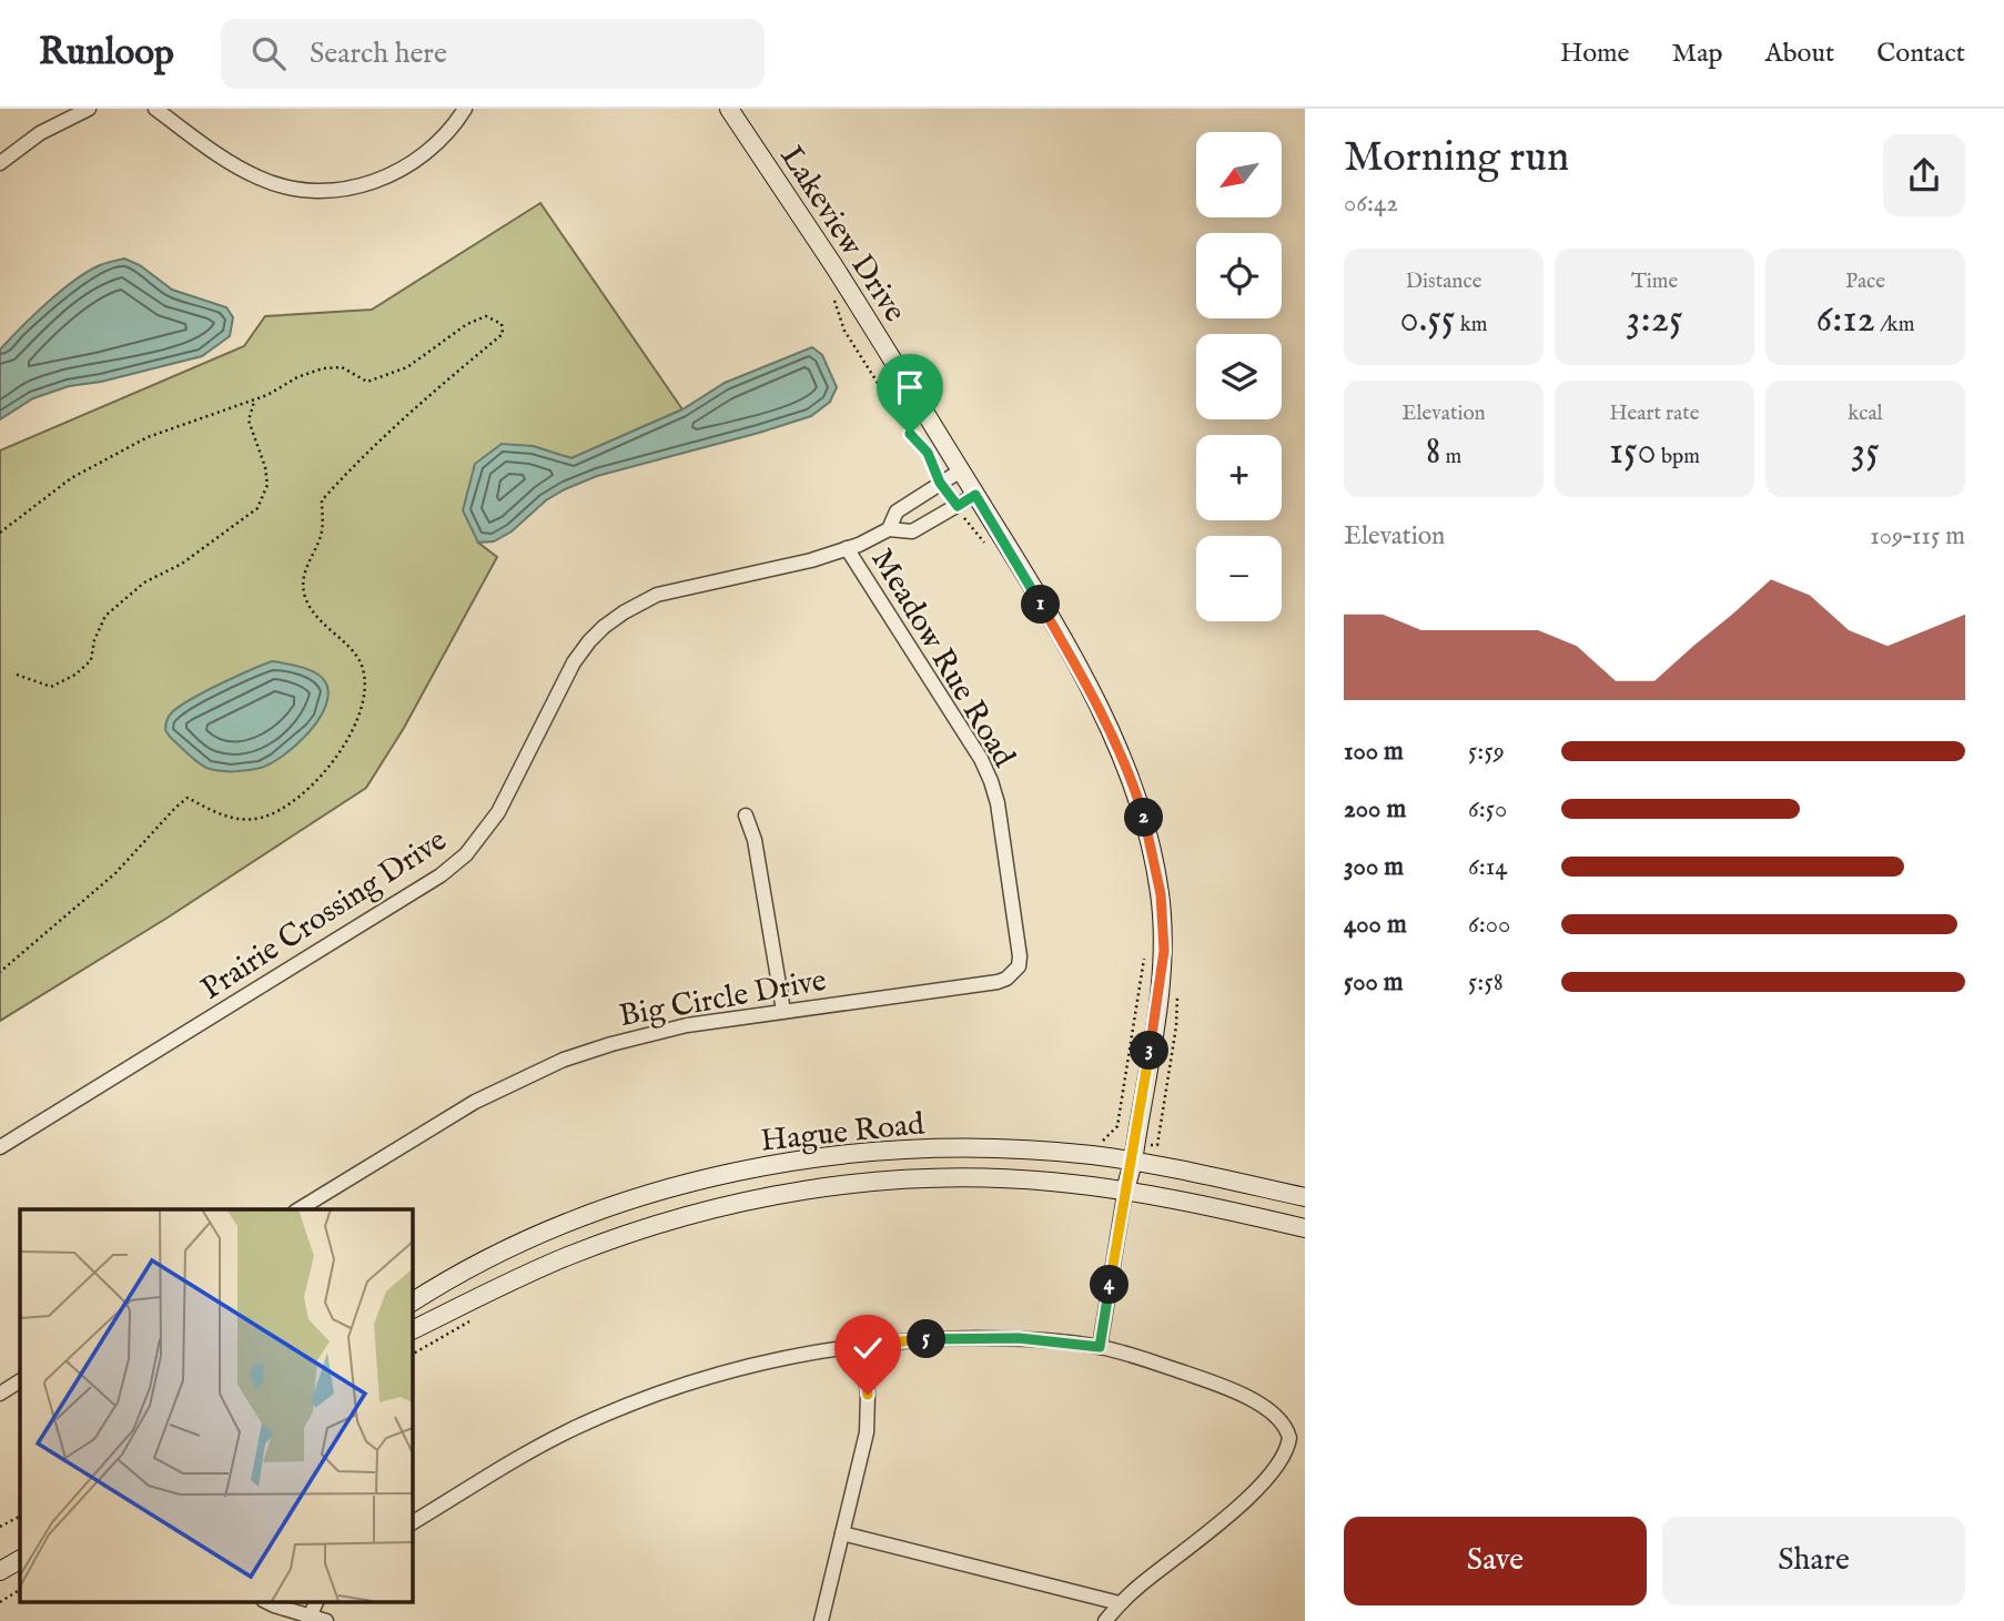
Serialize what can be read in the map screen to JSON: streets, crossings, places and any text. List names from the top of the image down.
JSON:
{
  "streets": {
    "main road": ["Lakeview Drive", "Hague Road"],
    "street": ["Meadow Rue Road", "Prairie Crossing Drive", "Big Circle Drive"]
  },
  "crossings": [
    ["Lakeview Drive", "Prairie Crossing Drive"],
    ["Lakeview Drive", "Hague Road"],
    ["Meadow Rue Road", "Prairie Crossing Drive"],
    ["Meadow Rue Road", "Big Circle Drive"]
  ],
  "north": "bottom left",
  "page": {
    "header": "Runloop",
    "search": "Search here",
    "nav": [
      "Home",
      "Map",
      "About",
      "Contact"
    ],
    "heading": ["Morning run", "06:42"],
    "map_buttons": ["+", "−"],
    "stats": [
      ["Distance", "0.55 km"],
      ["Time", "3:25"],
      ["Pace", "6:12 /km"],
      ["Elevation", "8 m"],
      ["Heart rate", "150 bpm"],
      ["kcal", "35"]
    ],
    "chart": ["Elevation", "109–115 m"],
    "pins": [
      "1",
      "2",
      "3",
      "4",
      "5"
    ],
    "list": [
      {
        "name": "100 m",
        "note": "5:59"
      },
      {
        "name": "200 m",
        "note": "6:50"
      },
      {
        "name": "300 m",
        "note": "6:14"
      },
      {
        "name": "400 m",
        "note": "6:00"
      },
      {
        "name": "500 m",
        "note": "5:58"
      }
    ],
    "buttons": ["Save", "Share"]
  }
}
